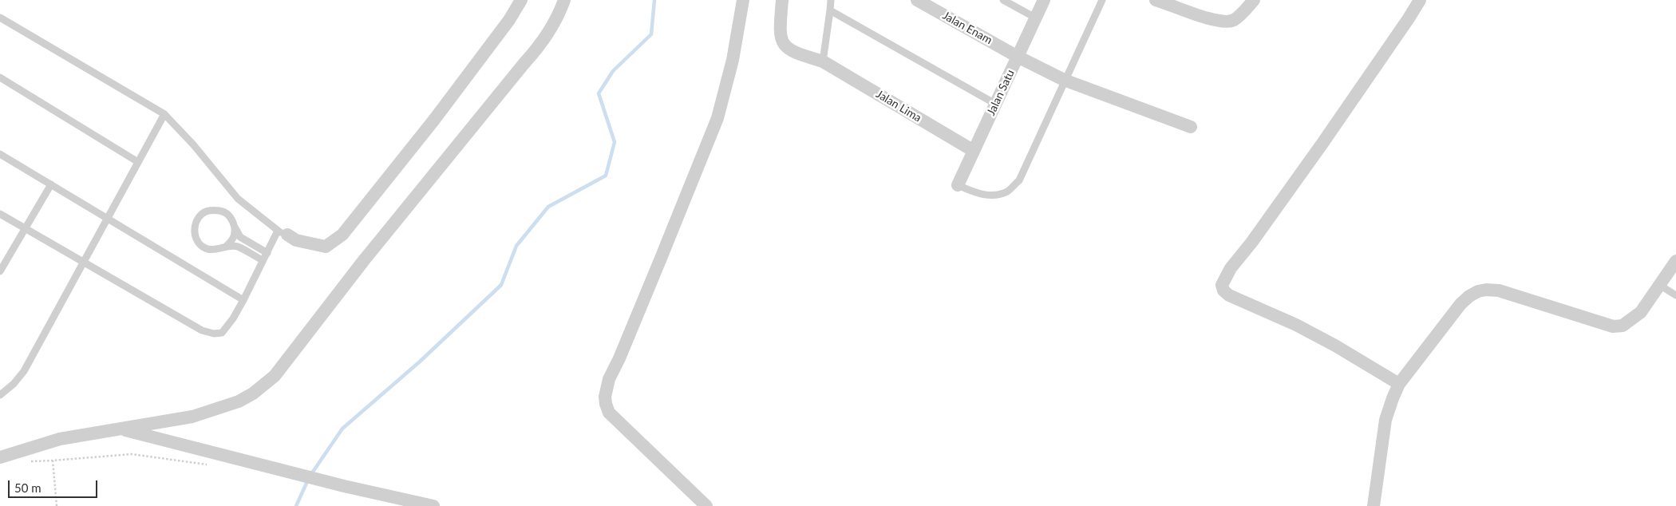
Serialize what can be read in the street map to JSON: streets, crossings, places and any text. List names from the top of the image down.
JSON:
{
  "streets": {
    "street": ["Jalan Enam", "Jalan Satu", "Jalan Lima"]
  },
  "crossings": [
    ["Jalan Enam", "Jalan Satu"],
    ["Jalan Satu", "Jalan Lima"]
  ],
  "scale_bar": "50 m"
}
